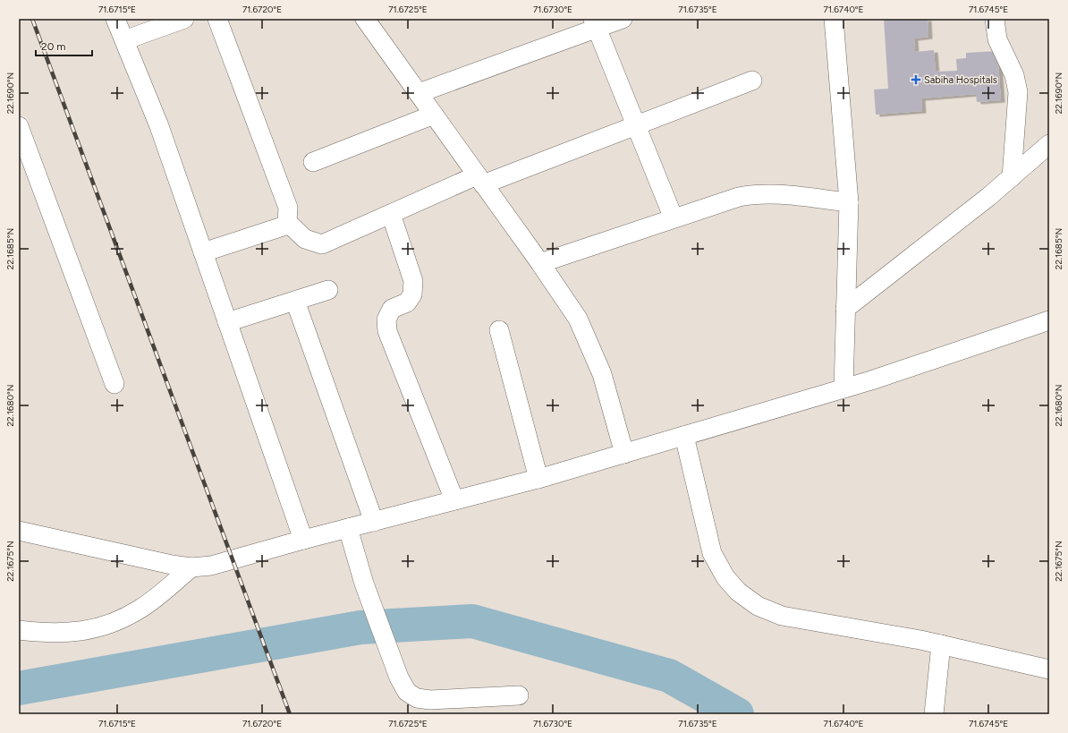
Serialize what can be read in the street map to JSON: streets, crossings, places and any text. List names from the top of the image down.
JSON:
{
  "places": {
    "health": ["Sabiha Hospitals"]
  },
  "scale_bar": "20 m",
  "coordinates": [
    "71.6715°E",
    "71.6720°E",
    "71.6725°E",
    "71.6730°E",
    "71.6735°E",
    "71.6740°E",
    "71.6745°E",
    "22.1690°N",
    "22.1685°N",
    "22.1680°N",
    "22.1675°N"
  ]
}
